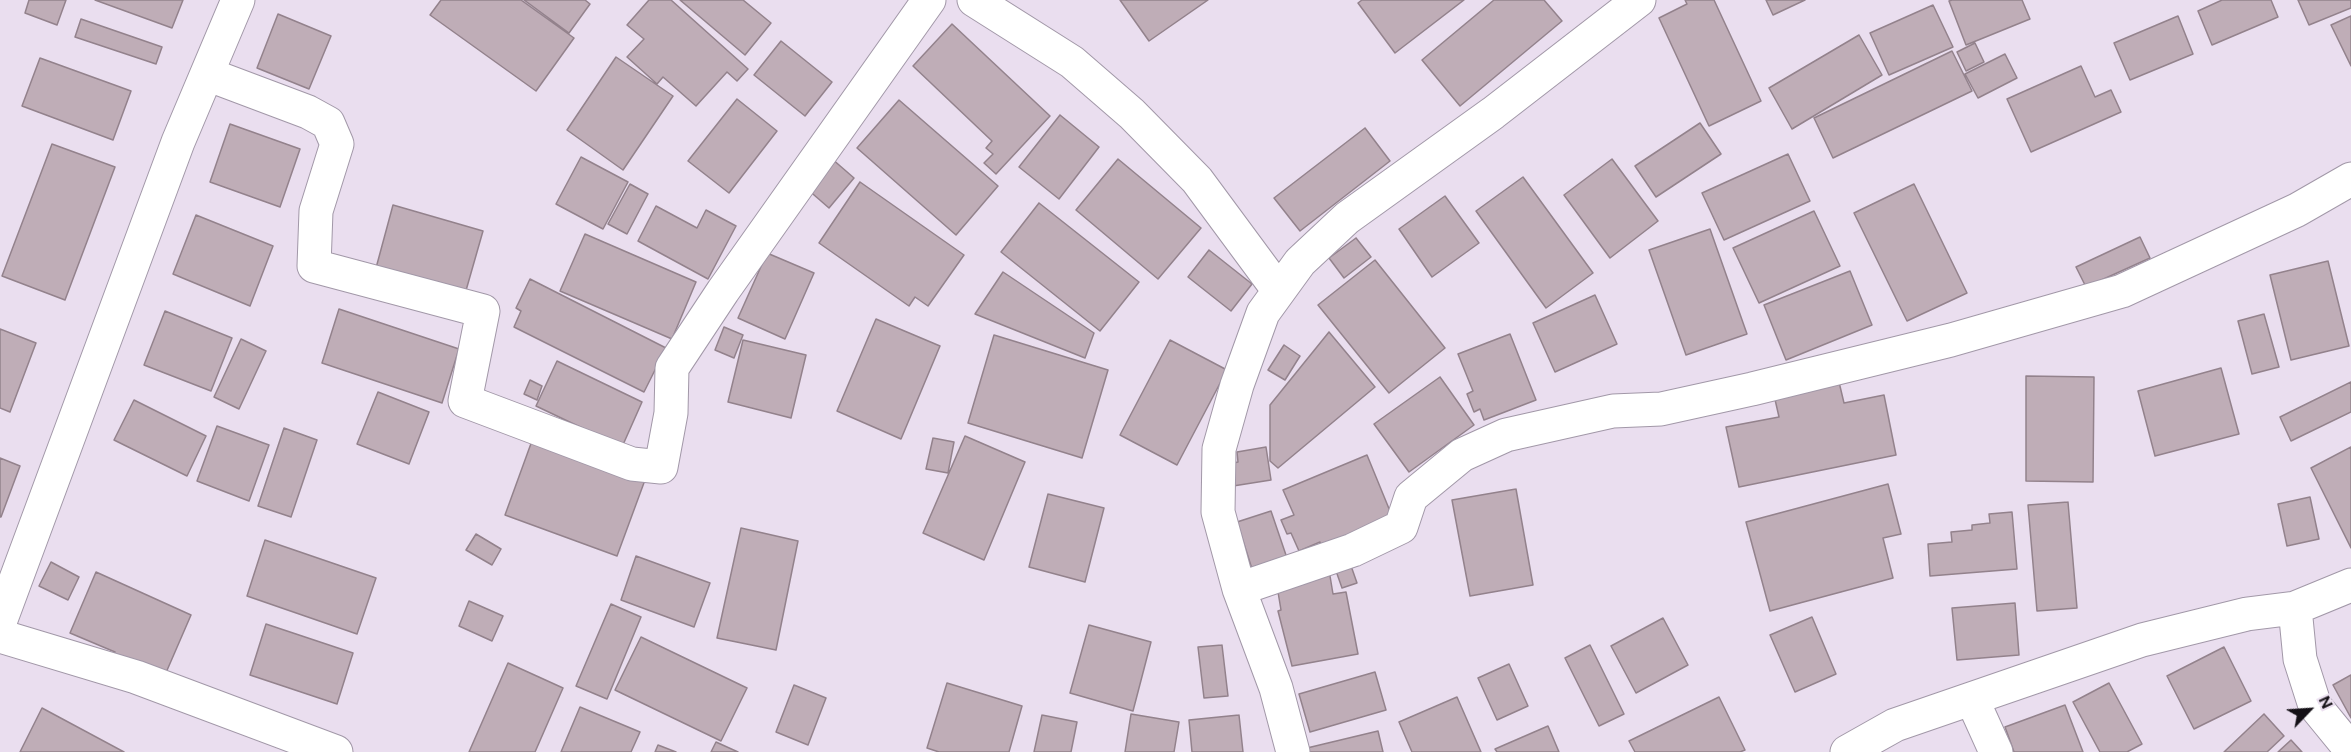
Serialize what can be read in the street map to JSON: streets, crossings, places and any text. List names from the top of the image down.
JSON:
{
  "north": "top right"
}
